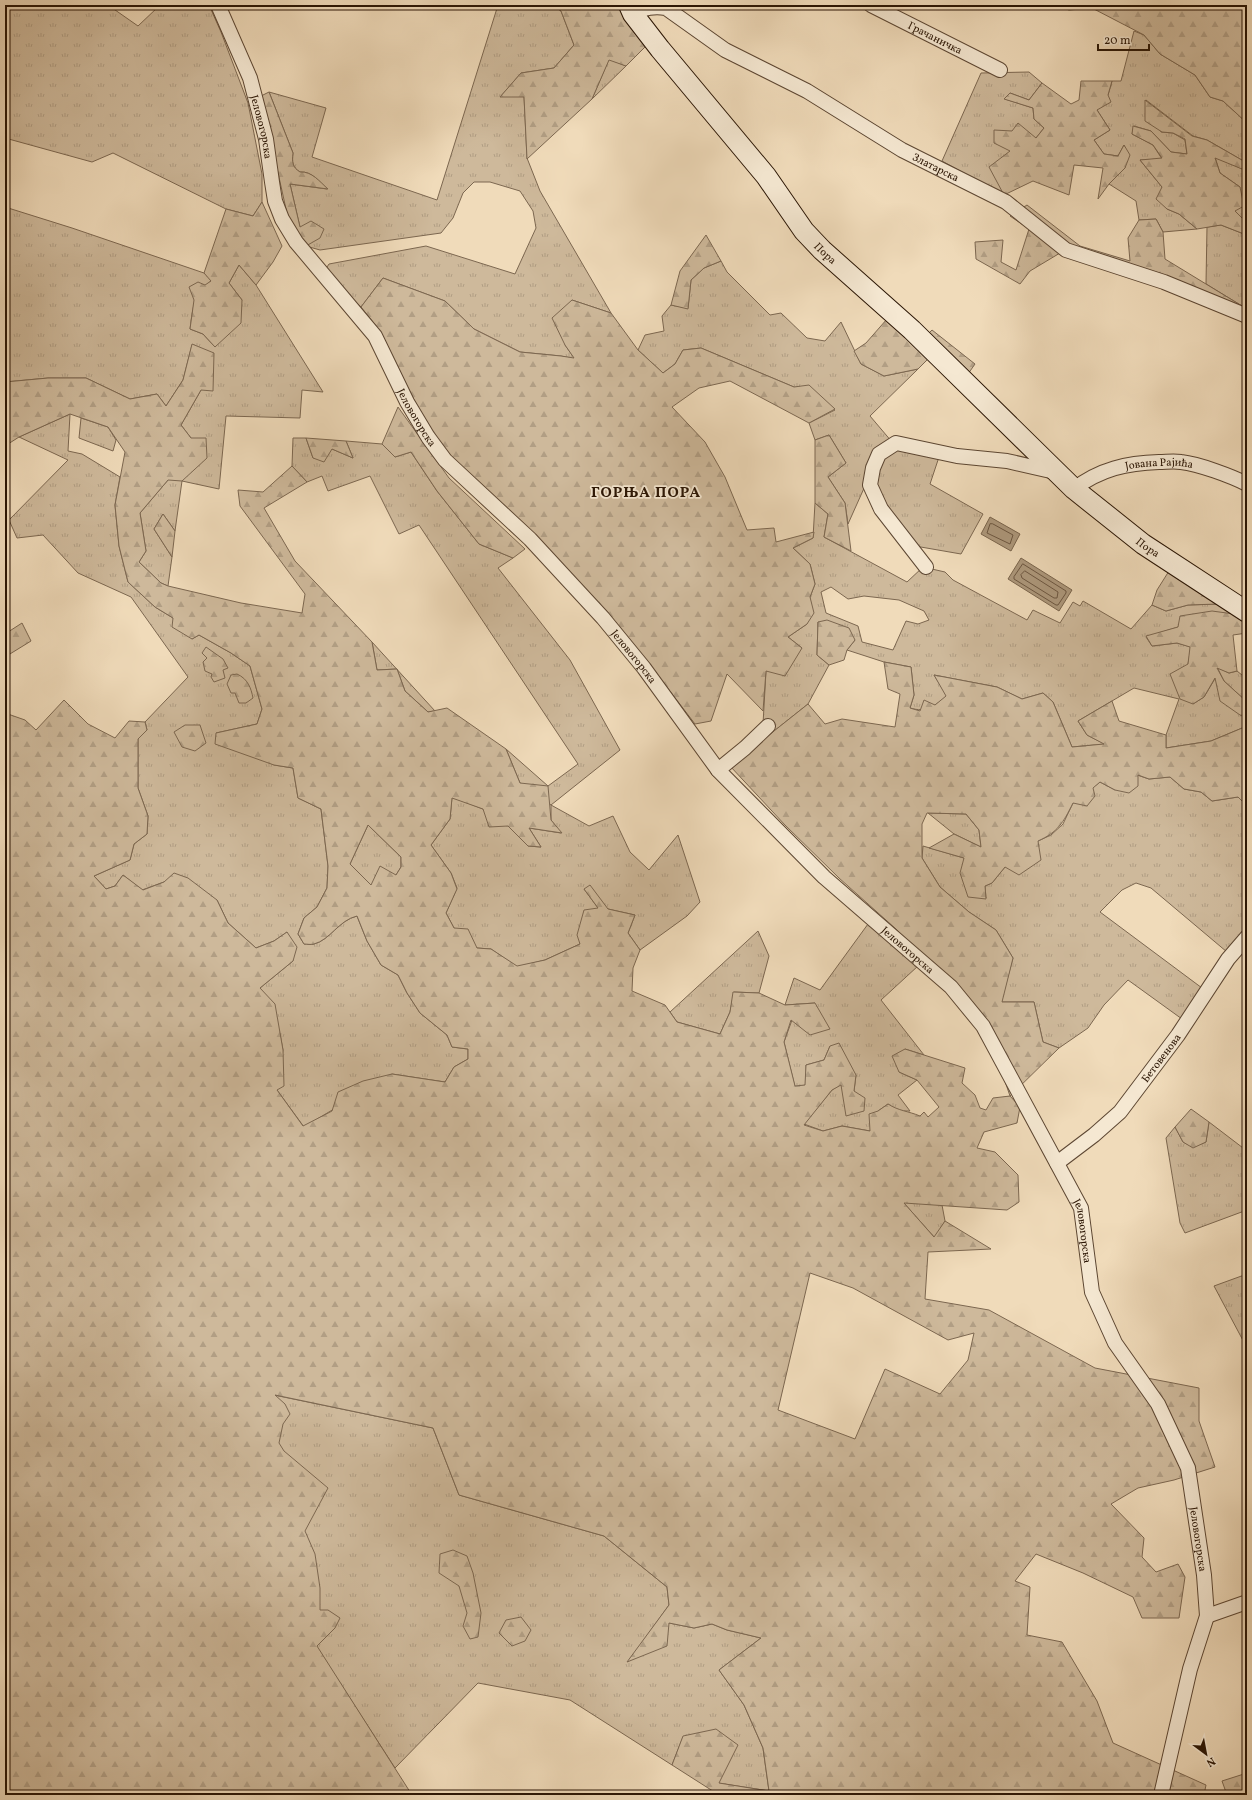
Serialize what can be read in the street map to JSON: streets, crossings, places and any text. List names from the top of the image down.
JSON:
{
  "streets": {
    "street": [
      "Грачаничка",
      "Јеловогорска",
      "Златарска",
      "Пора",
      "Јована Рајића",
      "Бетовенова"
    ]
  },
  "crossings": [
    ["Јеловогорска", "Бетовенова"],
    ["Златарска", "Пора"],
    ["Пора", "Јована Рајића"]
  ],
  "districts": ["ГОРЊА ПОРА"],
  "scale_bar": "20 m",
  "north": "bottom right"
}
